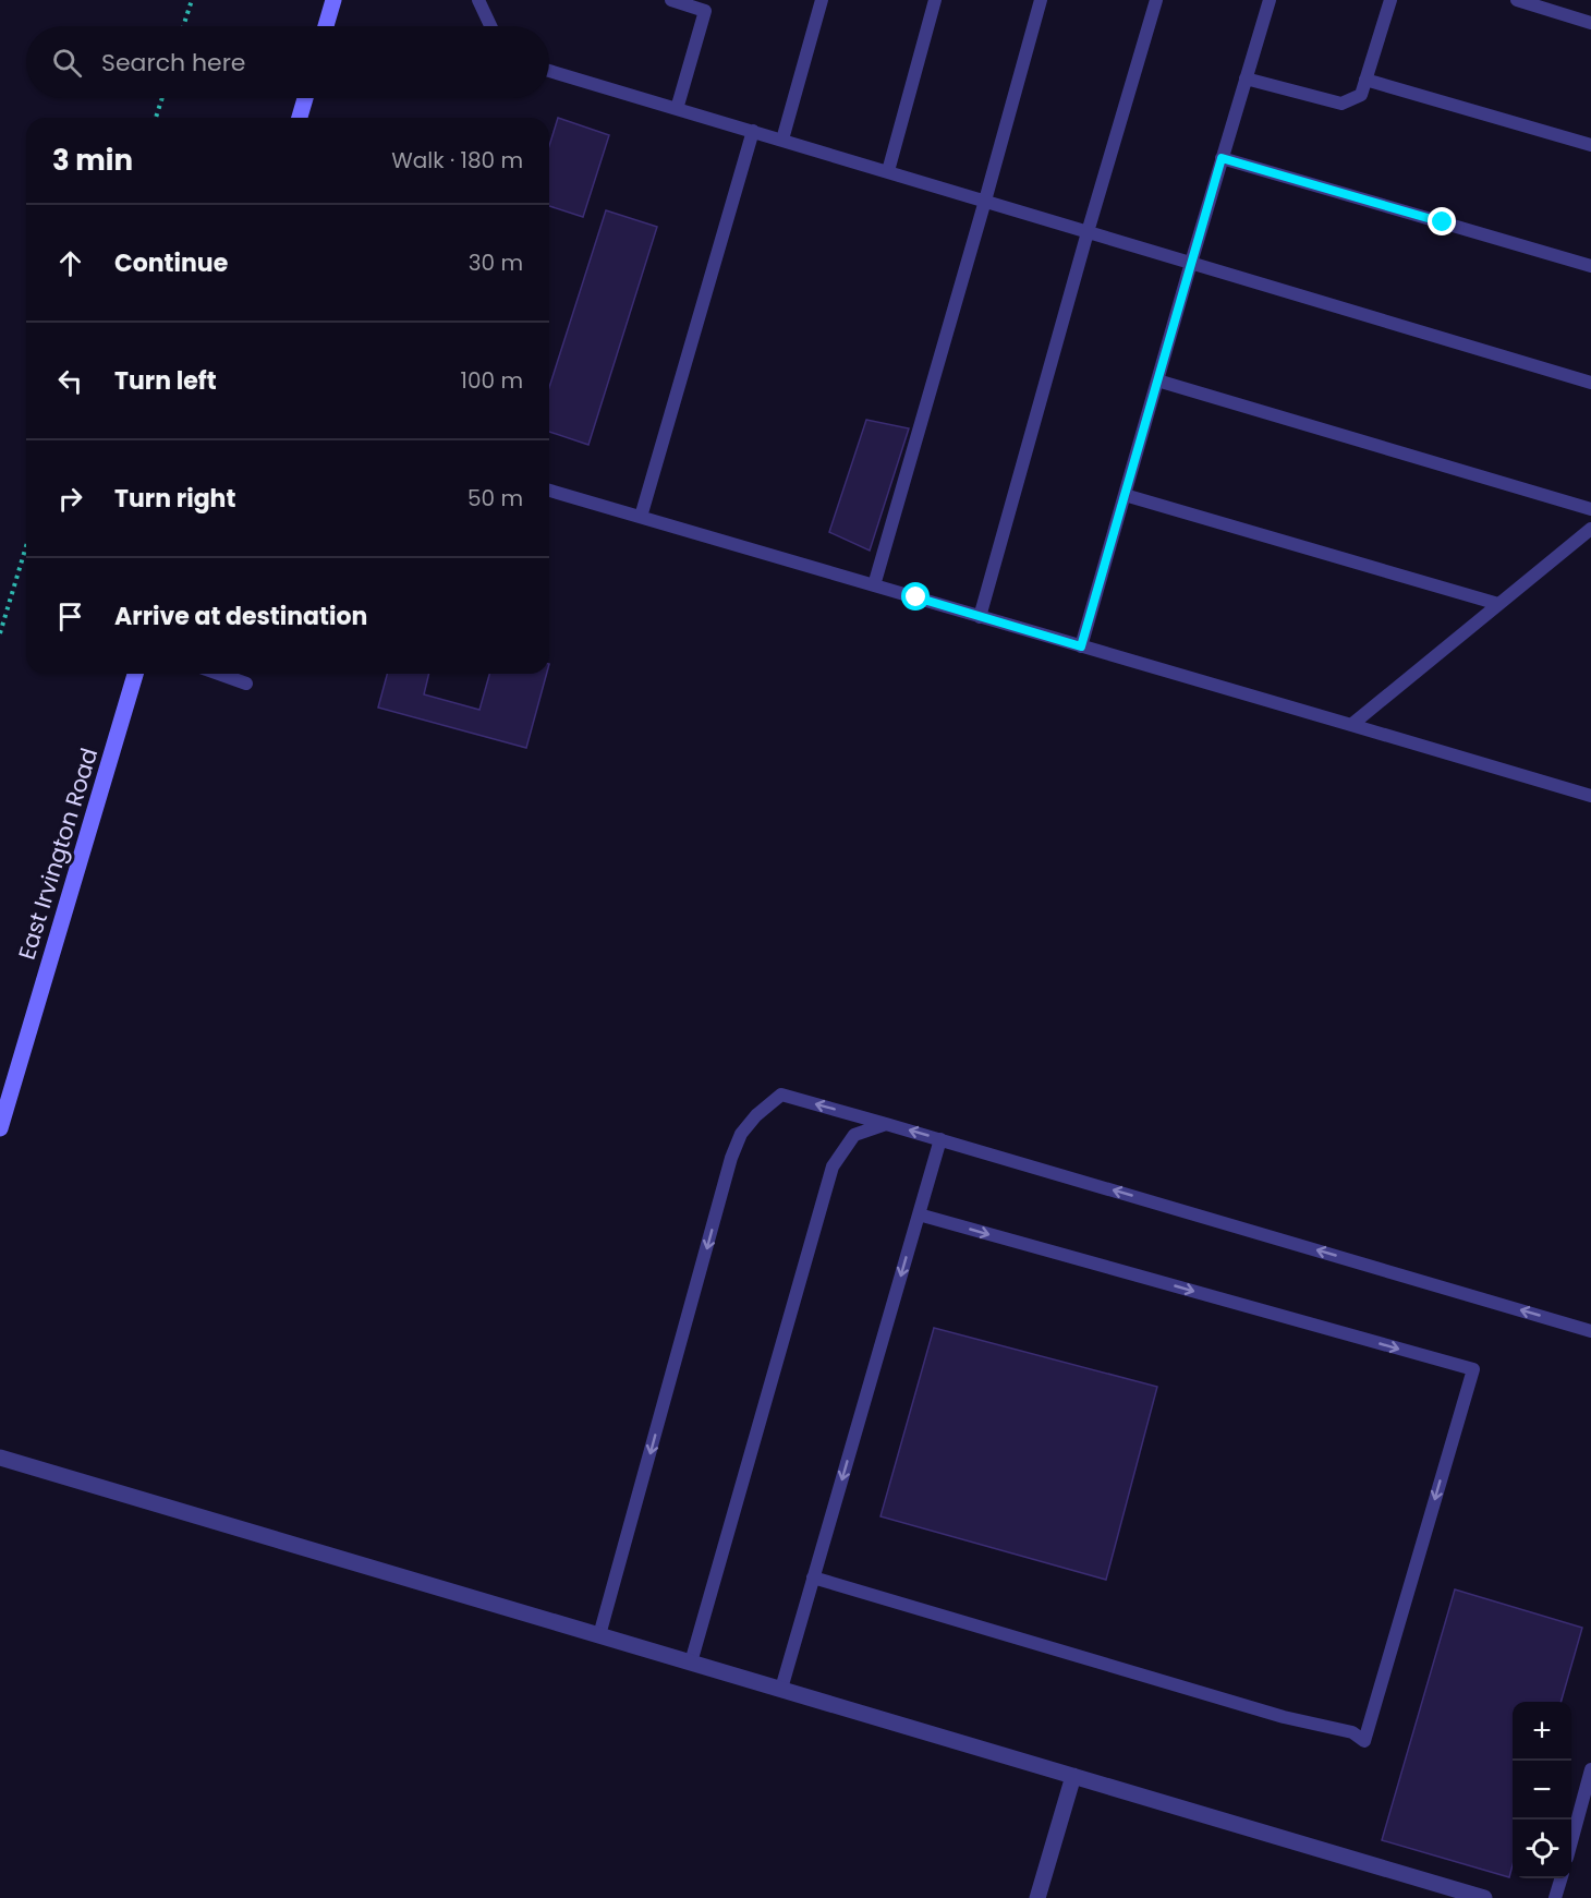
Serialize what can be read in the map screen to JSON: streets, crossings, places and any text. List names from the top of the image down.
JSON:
{
  "streets": {
    "street": ["East Irvington Road"]
  },
  "page": {
    "search": "Search here",
    "heading": ["3 min", "Walk · 180 m"],
    "list": [
      ["Continue", "30 m"],
      ["Turn left", "100 m"],
      ["Turn right", "50 m"],
      "Arrive at destination"
    ],
    "map_buttons": ["+", "−"]
  }
}
